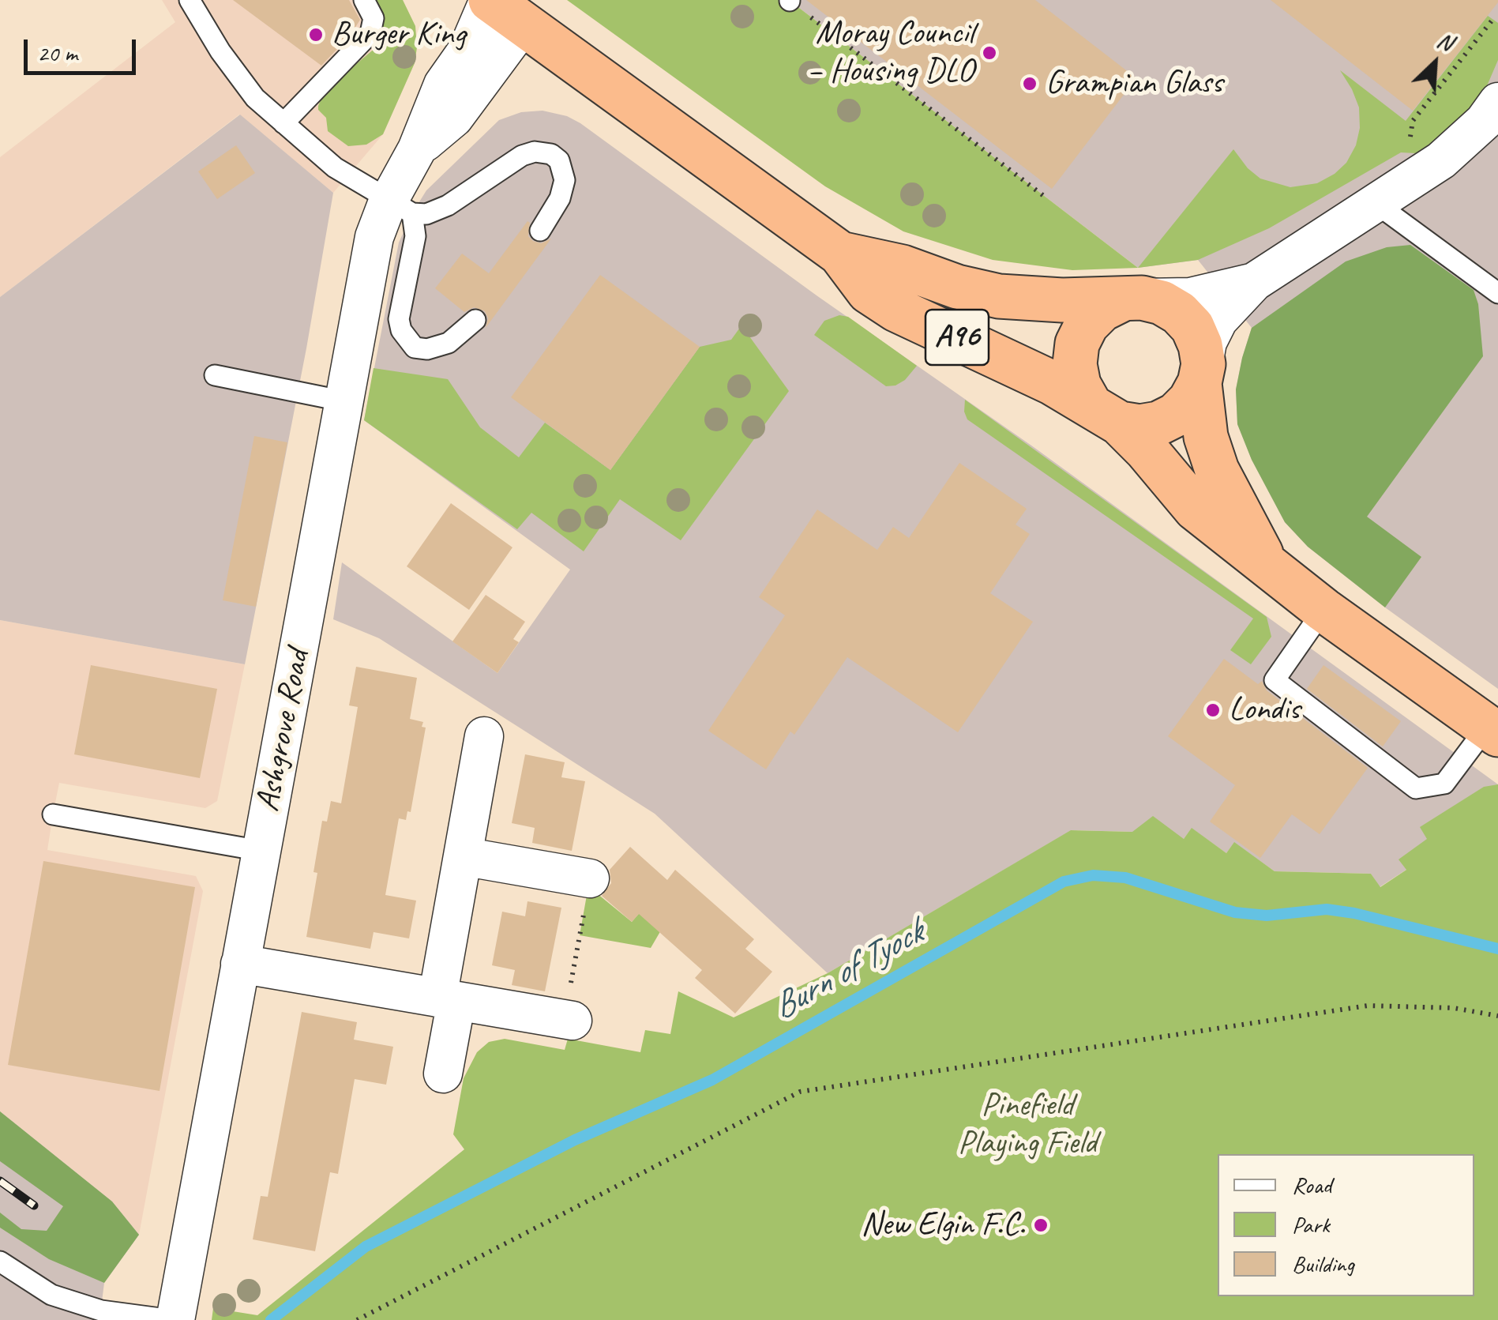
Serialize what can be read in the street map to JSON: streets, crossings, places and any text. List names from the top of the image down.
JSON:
{
  "streets": {
    "highway": ["A96"],
    "street": ["Ashgrove Road"]
  },
  "crossings": [
    ["A96", "Ashgrove Road"]
  ],
  "water": ["Burn of Tyock"],
  "parks": ["Pinefield Playing Field"],
  "places": [
    "Burger King",
    "Moray Council – Housing DLO",
    "Grampian Glass",
    "Londis",
    "New Elgin F.C."
  ],
  "legend": ["Road", "Park", "Building"],
  "scale_bar": "20 m",
  "north": "top right"
}
